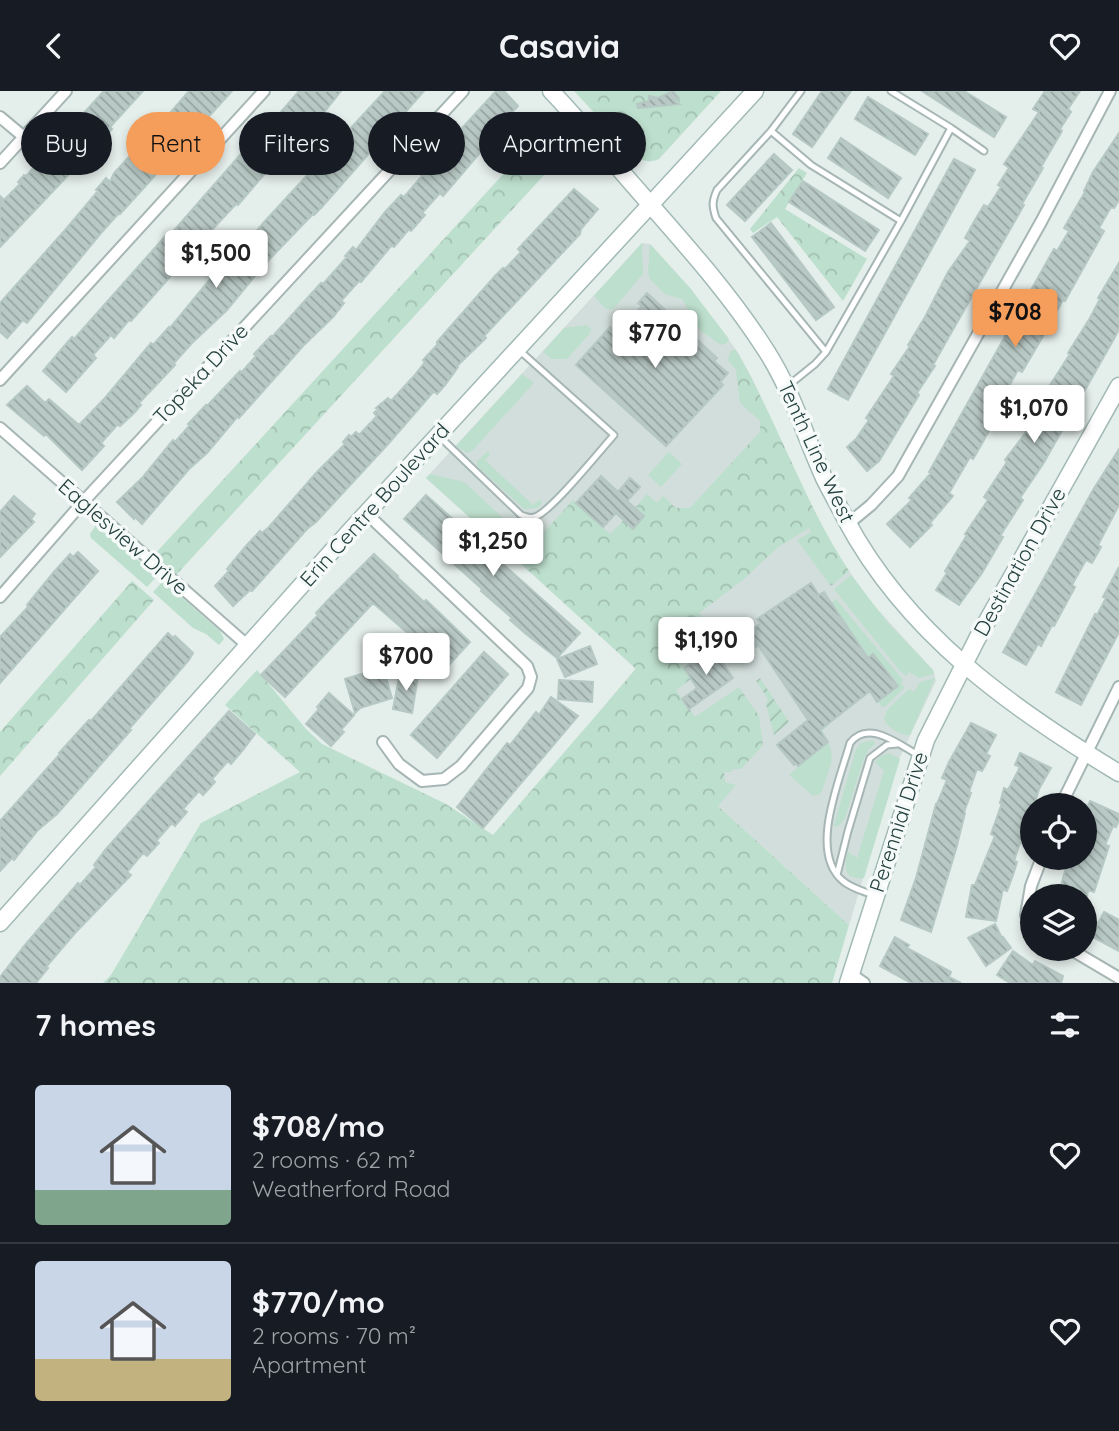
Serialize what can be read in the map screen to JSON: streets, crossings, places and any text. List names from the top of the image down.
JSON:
{
  "streets": {
    "street": [
      "Topeka Drive",
      "Tenth Line West",
      "Erin Centre Boulevard",
      "Eaglesview Drive",
      "Destination Drive",
      "Perennial Drive"
    ]
  },
  "crossings": [
    ["Topeka Drive", "Eaglesview Drive"],
    ["Tenth Line West", "Erin Centre Boulevard"],
    ["Tenth Line West", "Destination Drive"],
    ["Tenth Line West", "Perennial Drive"],
    ["Erin Centre Boulevard", "Eaglesview Drive"],
    ["Destination Drive", "Perennial Drive"]
  ],
  "page": {
    "header": "Casavia",
    "chip": [
      "Buy",
      "Rent",
      "Filters",
      "New",
      "Apartment"
    ],
    "price": [
      "$1,500",
      "$708",
      "$770",
      "$1,070",
      "$1,250",
      "$1,190",
      "$700"
    ],
    "heading": "7 homes",
    "list": [
      {
        "name": "$708/mo",
        "note": "2 rooms · 62 m² · Weatherford Road"
      },
      {
        "name": "$770/mo",
        "note": "2 rooms · 70 m² · Apartment"
      }
    ]
  }
}
